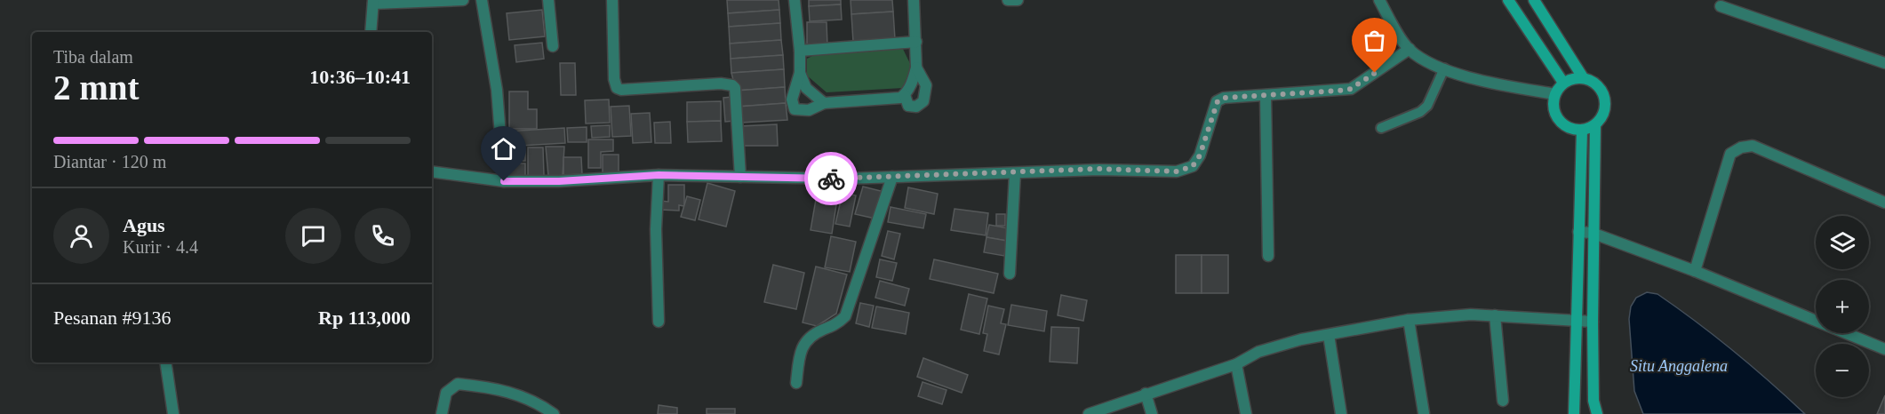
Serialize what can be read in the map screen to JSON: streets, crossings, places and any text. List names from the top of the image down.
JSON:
{
  "water": ["Situ Anggalena"],
  "page": {
    "heading": ["2 mnt", "Tiba dalam", "10:36–10:41"],
    "panel": [
      "Agus",
      "Kurir · 4.4",
      "Pesanan #9136",
      "Rp 113,000"
    ],
    "bar": "Diantar · 120 m",
    "map_buttons": ["+", "−"]
  }
}
